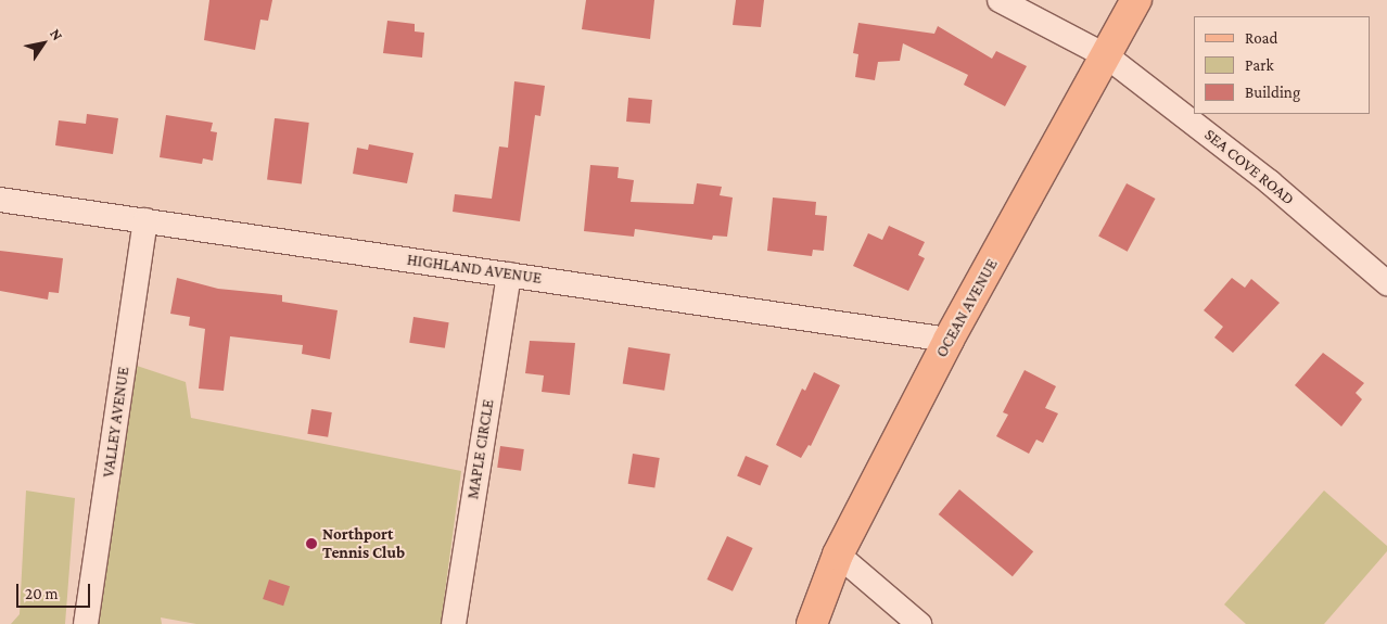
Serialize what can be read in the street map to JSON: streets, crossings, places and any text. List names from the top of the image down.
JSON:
{
  "streets": {
    "main road": ["OCEAN AVENUE"],
    "street": [
      "SEA COVE ROAD",
      "HIGHLAND AVENUE",
      "VALLEY AVENUE",
      "MAPLE CIRCLE"
    ]
  },
  "crossings": [
    ["SEA COVE ROAD", "OCEAN AVENUE"],
    ["HIGHLAND AVENUE", "OCEAN AVENUE"],
    ["HIGHLAND AVENUE", "VALLEY AVENUE"],
    ["HIGHLAND AVENUE", "MAPLE CIRCLE"]
  ],
  "places": ["Northport Tennis Club"],
  "legend": ["Road", "Park", "Building"],
  "scale_bar": "20 m",
  "north": "top right"
}
